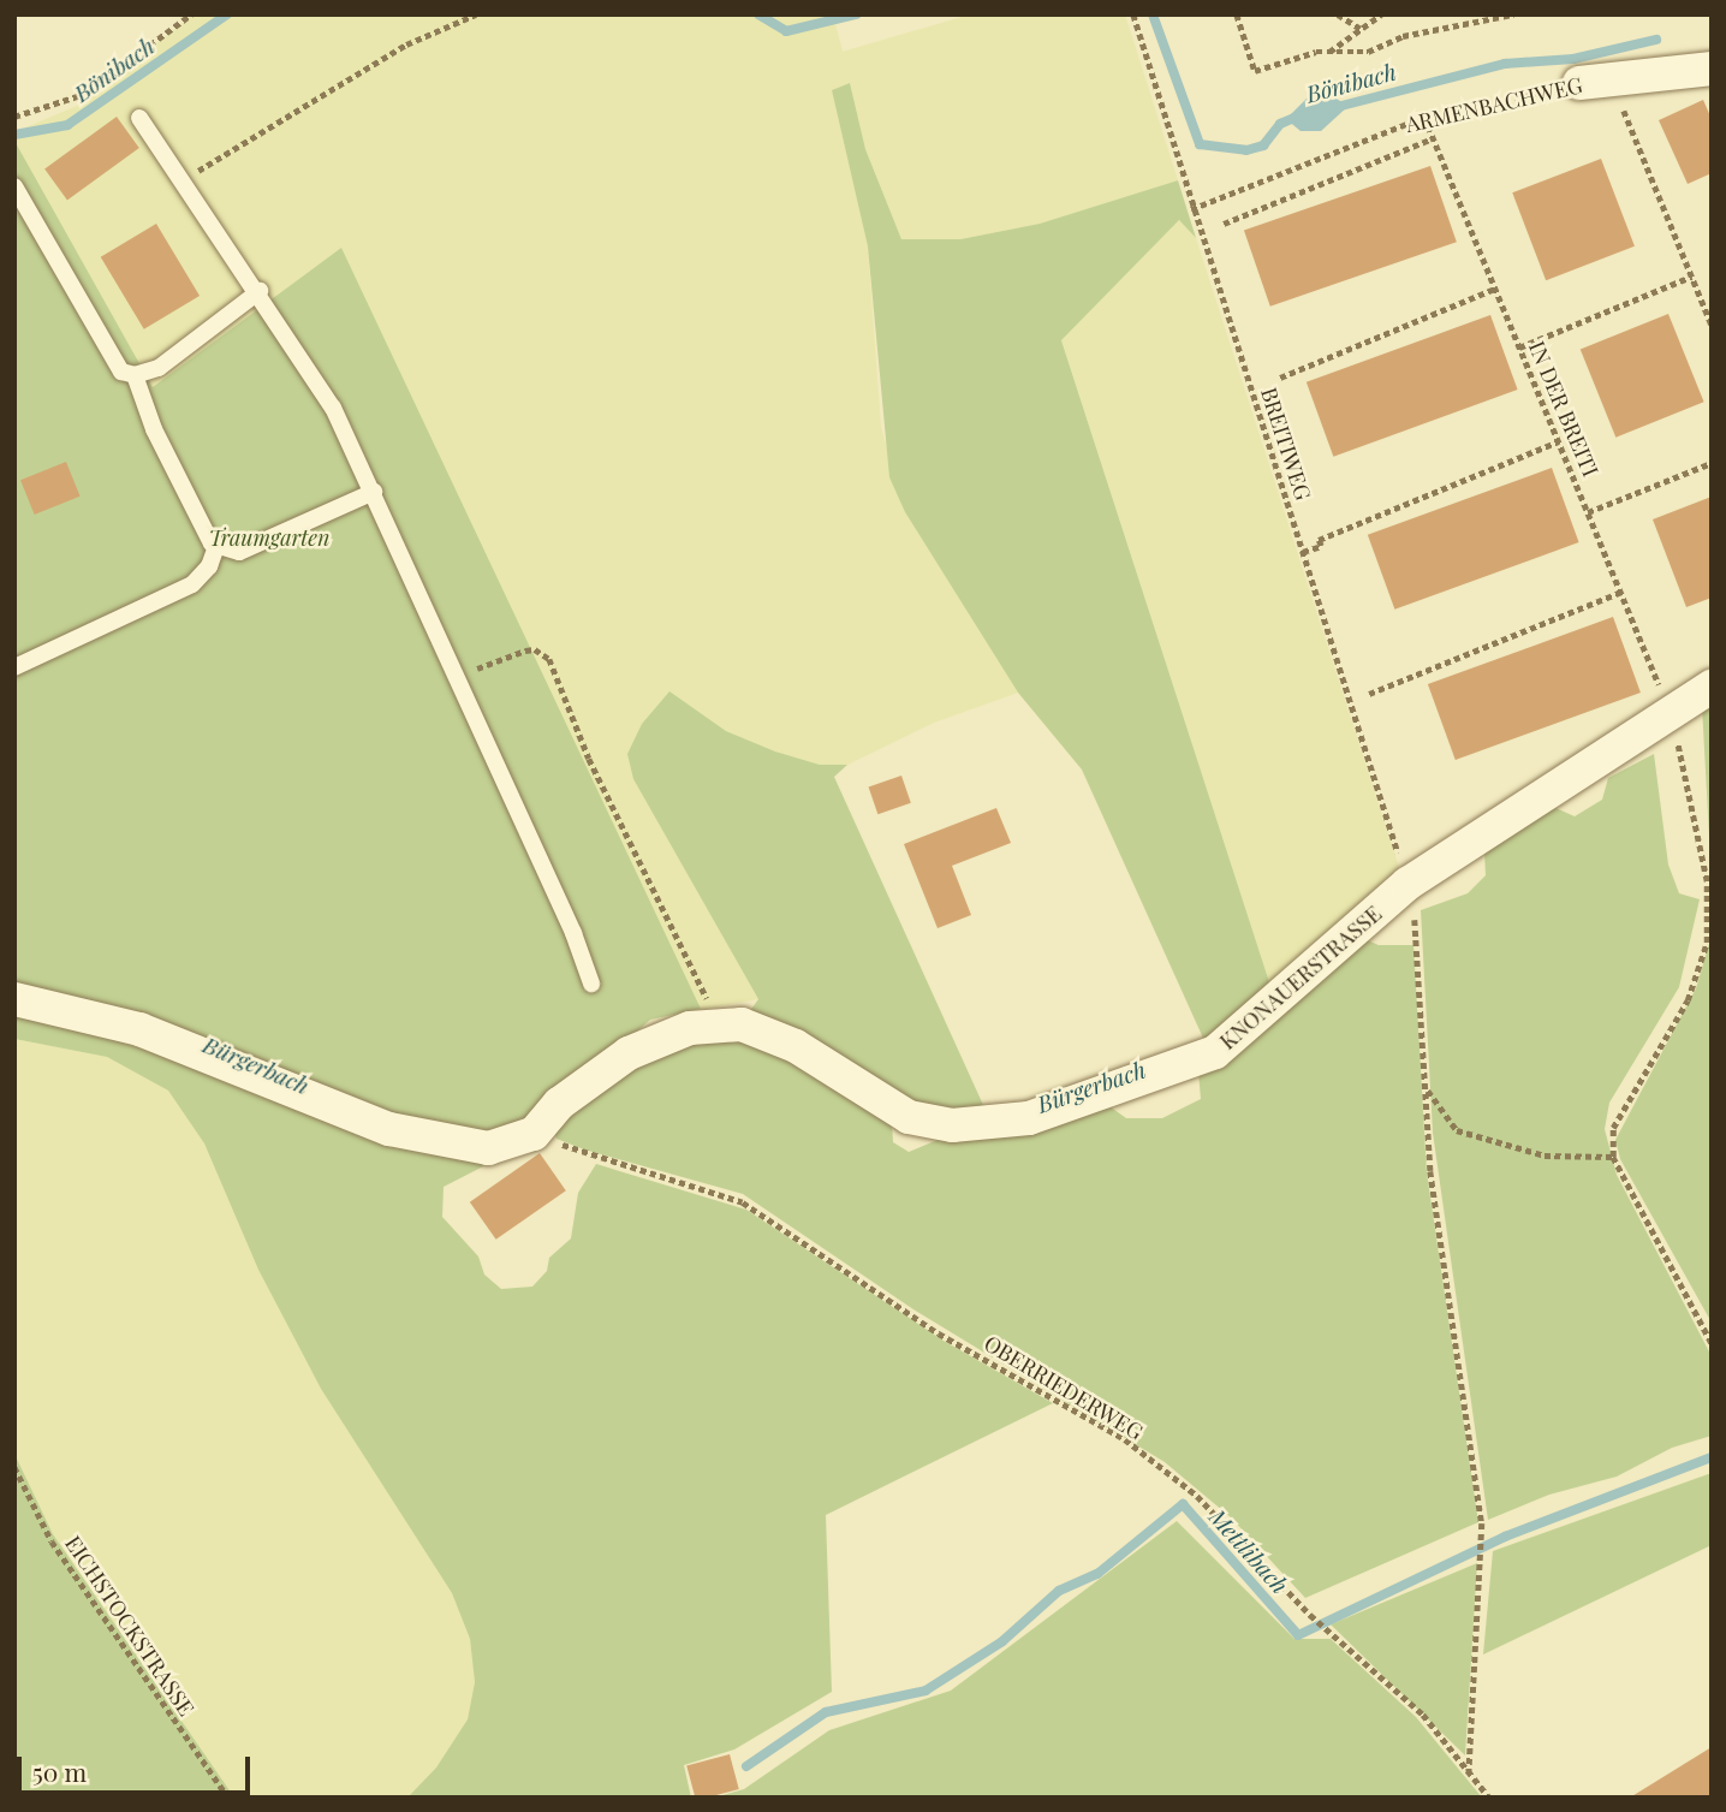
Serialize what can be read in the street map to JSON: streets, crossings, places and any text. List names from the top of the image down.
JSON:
{
  "streets": {
    "street": ["ARMENBACHWEG", "KNONAUERSTRASSE"],
    "path": [
      "IN DER BREITI",
      "BREITIWEG",
      "OBERRIEDERWEG",
      "EICHSTOCKSTRASSE"
    ]
  },
  "crossings": [
    ["ARMENBACHWEG", "IN DER BREITI"],
    ["ARMENBACHWEG", "BREITIWEG"],
    ["IN DER BREITI", "KNONAUERSTRASSE"],
    ["BREITIWEG", "KNONAUERSTRASSE"],
    ["BREITIWEG", "OBERRIEDERWEG"],
    ["KNONAUERSTRASSE", "OBERRIEDERWEG"]
  ],
  "water": ["Bönibach", "Bürgerbach", "Mettlibach"],
  "parks": ["Traumgarten"],
  "scale_bar": "50 m"
}
